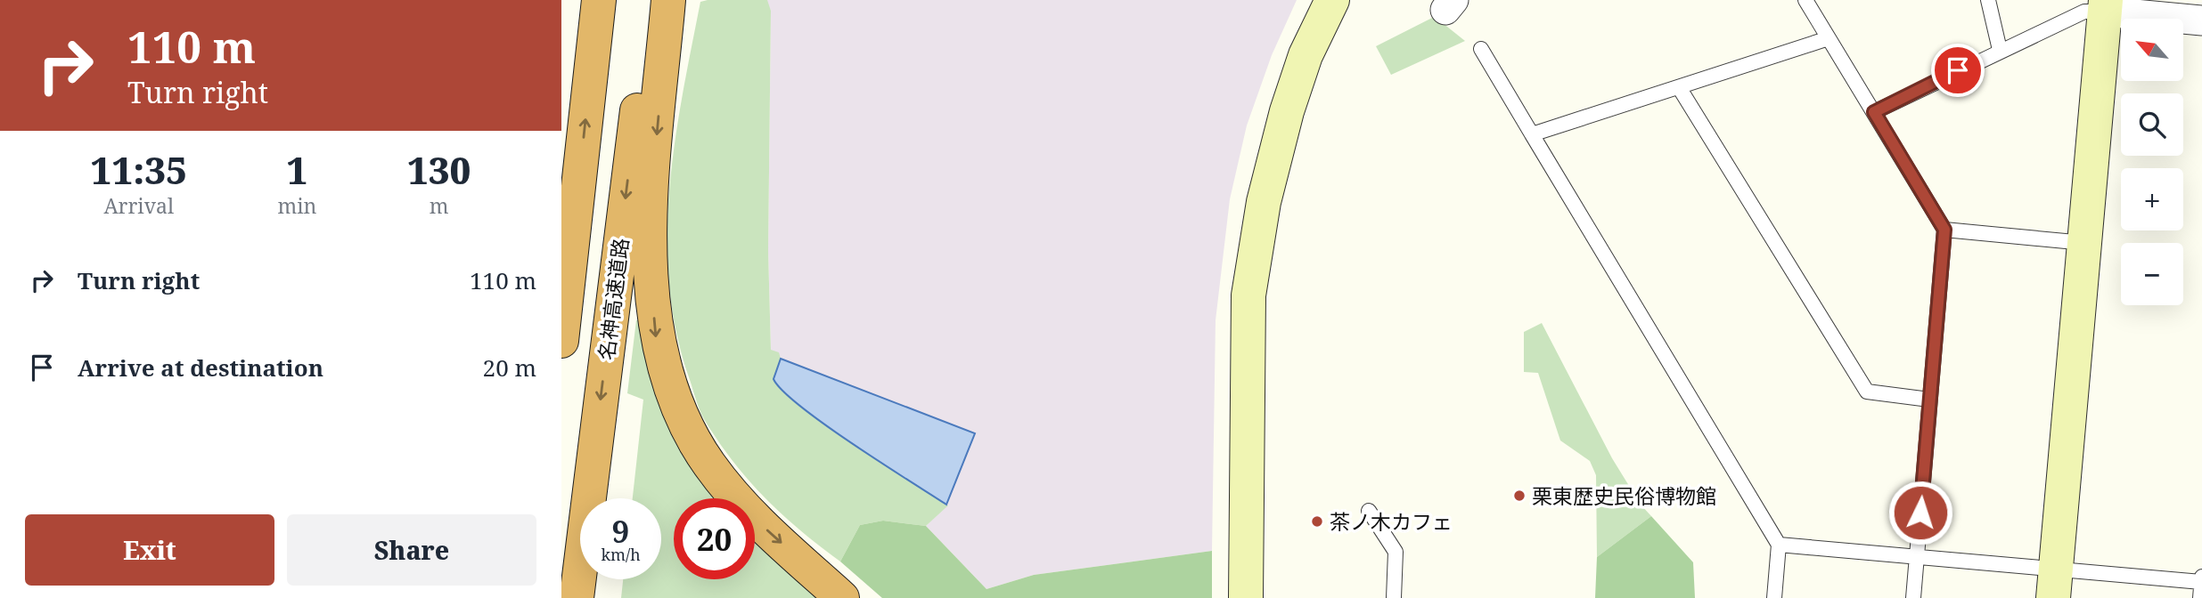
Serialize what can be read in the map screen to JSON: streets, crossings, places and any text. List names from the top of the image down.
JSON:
{
  "streets": {
    "highway": ["名神高速道路"]
  },
  "places": ["栗東歴史民俗博物館", "茶ノ木カフェ"],
  "north": "top left",
  "page": {
    "turn": ["110 m", "Turn right"],
    "map_buttons": ["+", "−"],
    "eta": [
      "11:35",
      "Arrival",
      "1",
      "min",
      "130",
      "m"
    ],
    "list": [
      {
        "name": "Turn right",
        "value": "110 m"
      },
      {
        "name": "Arrive at destination",
        "value": "20 m"
      }
    ],
    "speed": "9 km/h",
    "limit": "20",
    "buttons": ["Exit", "Share"]
  }
}
